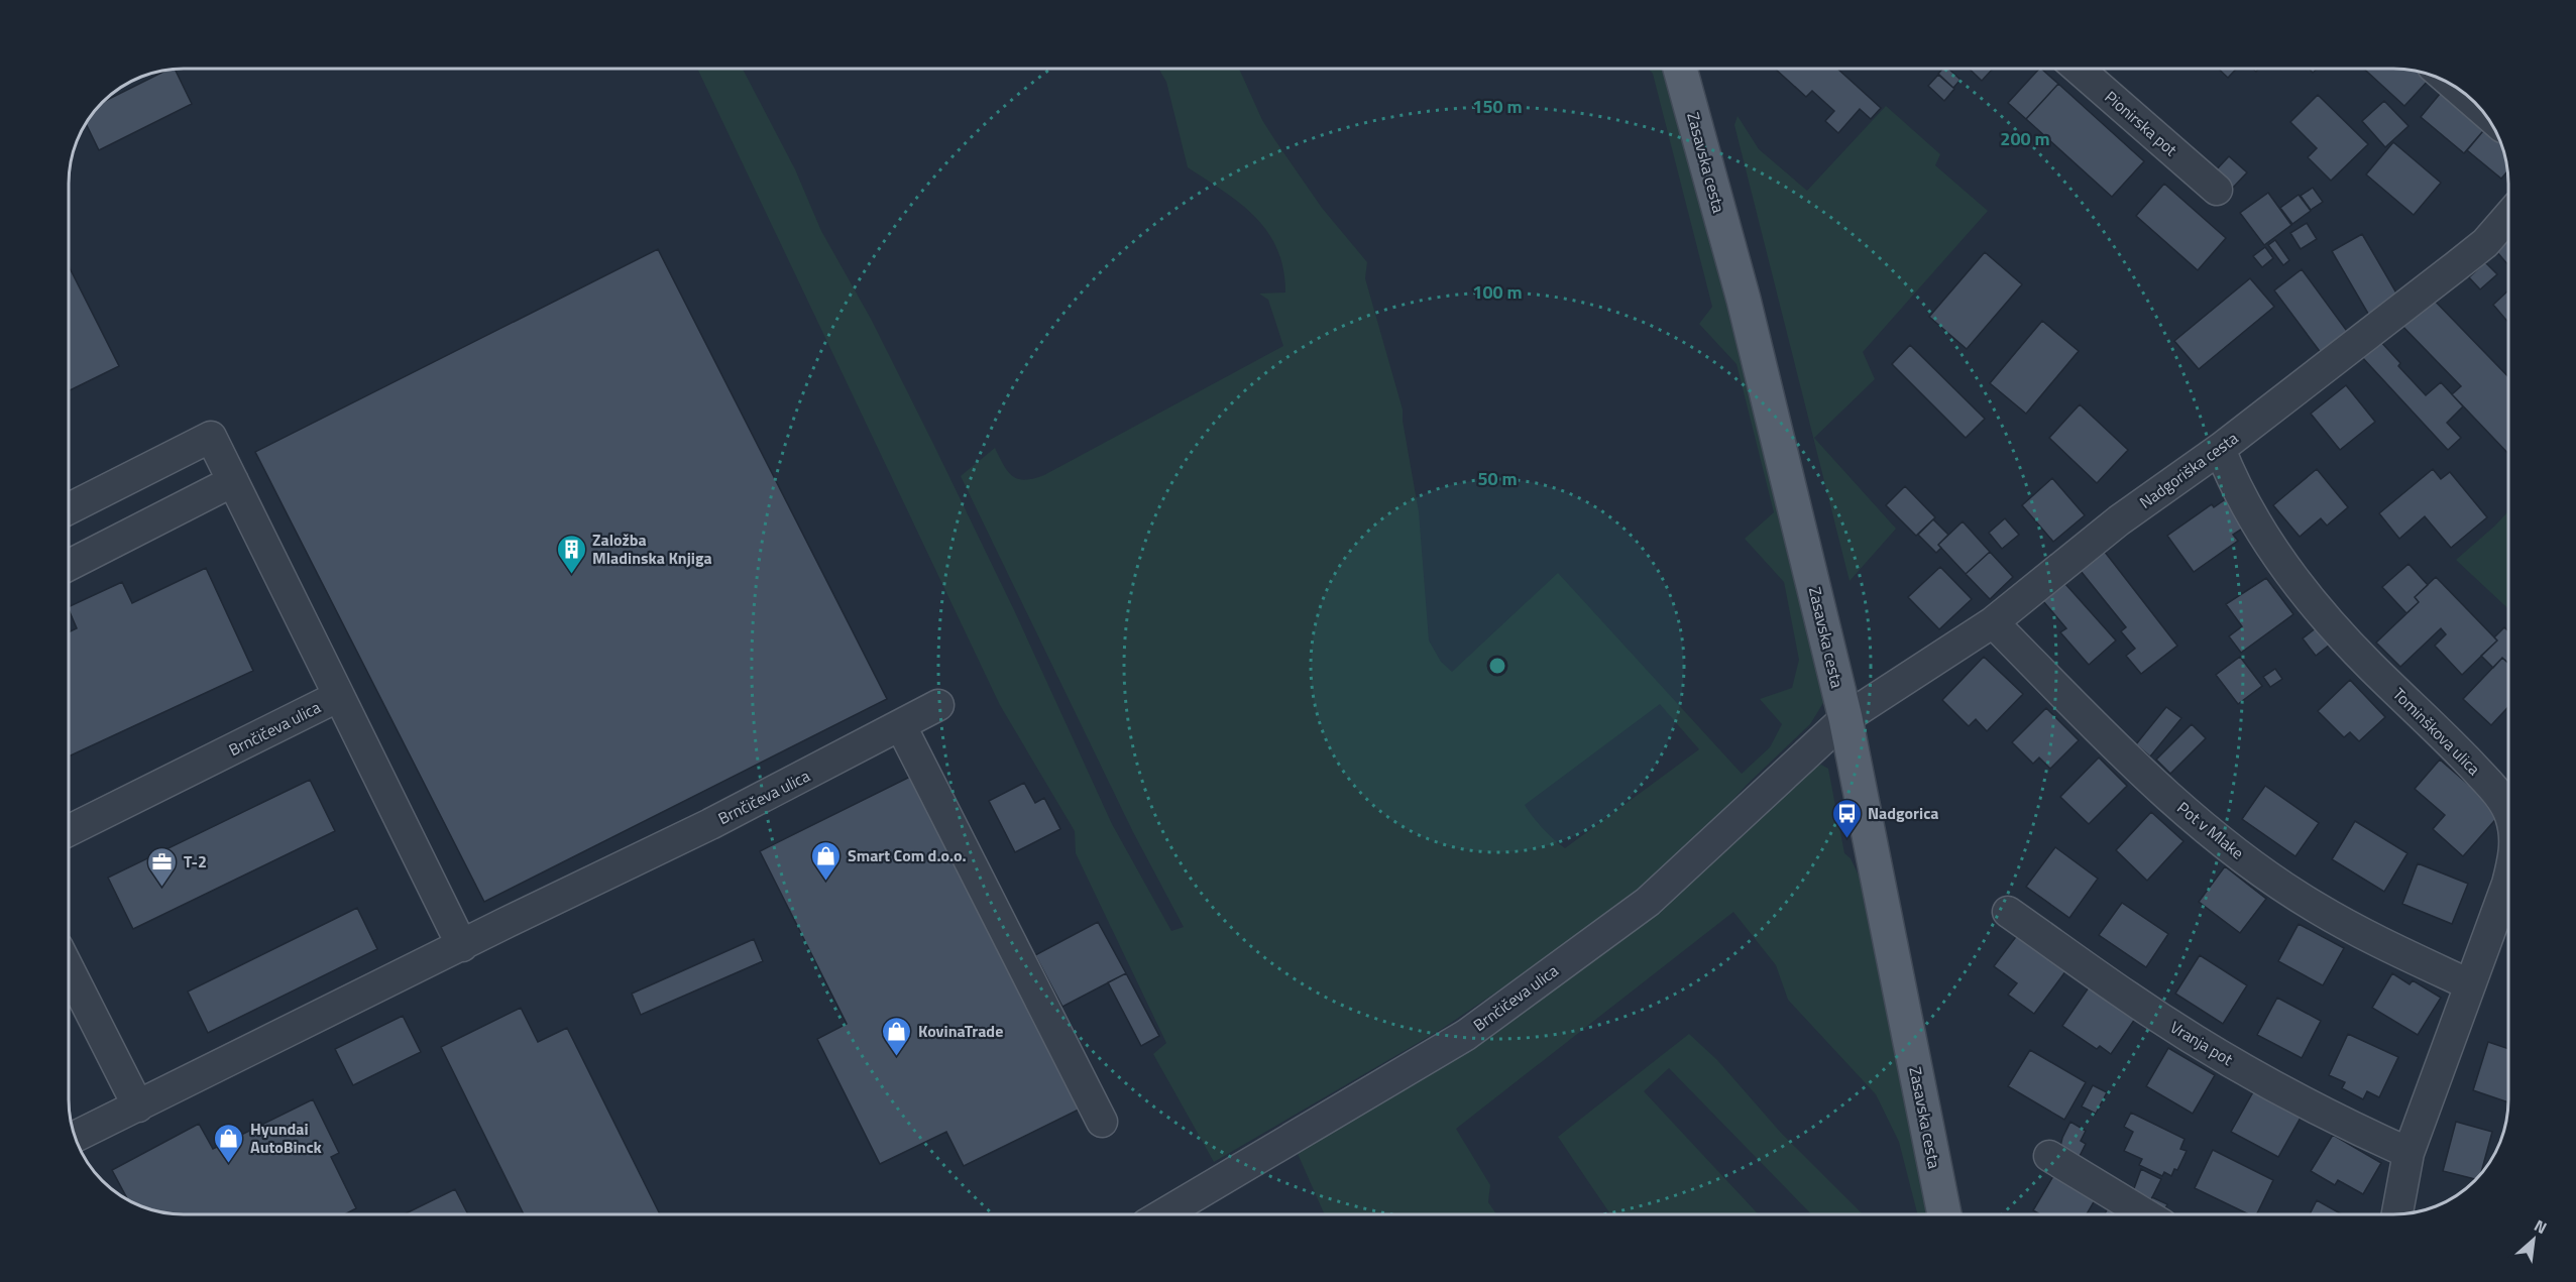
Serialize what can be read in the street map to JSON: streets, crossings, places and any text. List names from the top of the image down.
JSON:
{
  "streets": {
    "main road": ["Zasavska cesta"],
    "street": [
      "Pionirska pot",
      "Nadgoriška cesta",
      "Brnčičeva ulica",
      "Tominškova ulica",
      "Pot v Mlake",
      "Vranja pot"
    ]
  },
  "crossings": [
    ["Zasavska cesta", "Nadgoriška cesta"],
    ["Zasavska cesta", "Brnčičeva ulica"],
    ["Nadgoriška cesta", "Brnčičeva ulica"],
    ["Nadgoriška cesta", "Tominškova ulica"],
    ["Nadgoriška cesta", "Pot v Mlake"],
    ["Tominškova ulica", "Pot v Mlake"],
    ["Tominškova ulica", "Vranja pot"]
  ],
  "places": {
    "building": ["Založba Mladinska Knjiga"],
    "bus stop": ["Nadgorica"],
    "shop": ["Smart Com d.o.o.", "KovinaTrade", "Hyundai AutoBinck"],
    "office": ["T-2"]
  },
  "north": "top right",
  "rings": [
    "150 m",
    "200 m",
    "100 m",
    "50 m"
  ]
}
